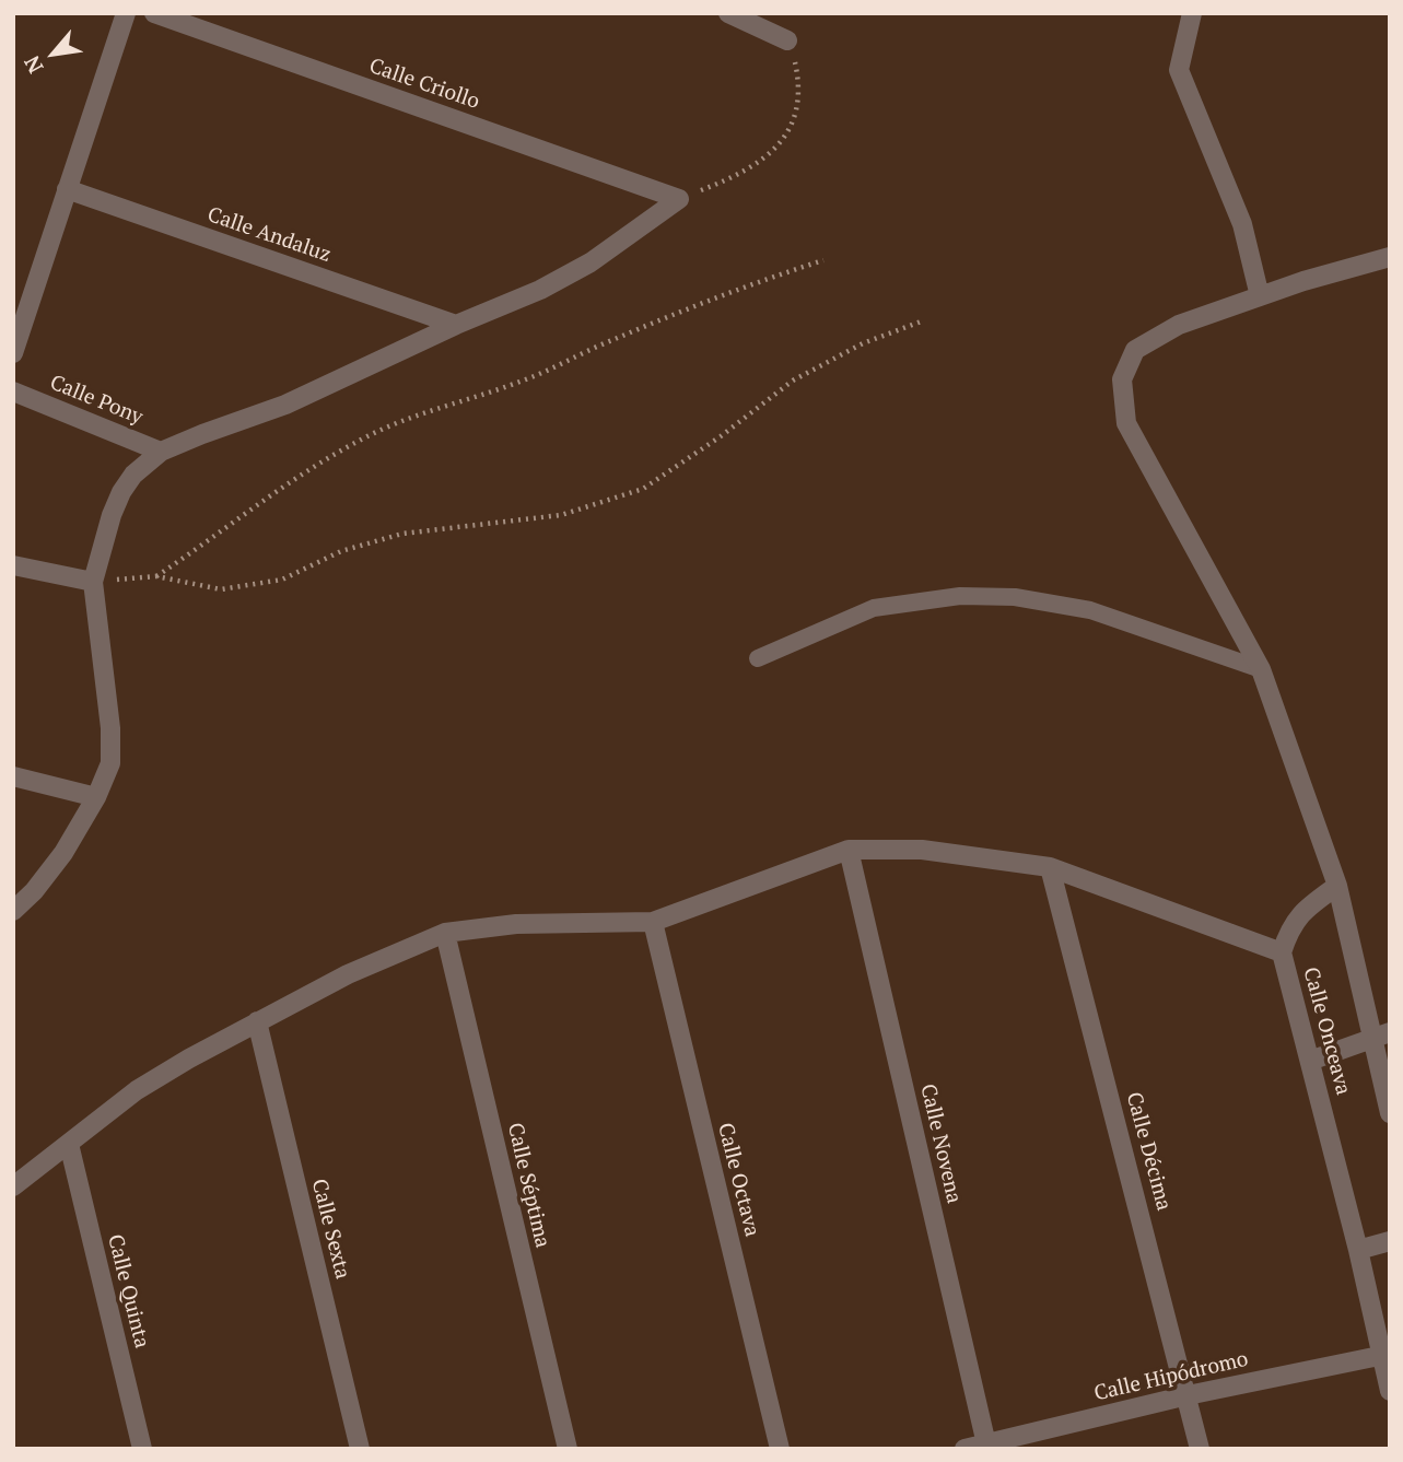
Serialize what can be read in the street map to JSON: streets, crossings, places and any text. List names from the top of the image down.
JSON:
{
  "streets": {
    "street": [
      "Calle Criollo",
      "Calle Andaluz",
      "Calle Pony",
      "Calle Onceava",
      "Calle Novena",
      "Calle Décima",
      "Calle Octava",
      "Calle Séptima",
      "Calle Sexta",
      "Calle Quinta",
      "Calle Hipódromo"
    ]
  },
  "crossings": [
    ["Calle Onceava", "Calle Hipódromo"],
    ["Calle Novena", "Calle Hipódromo"],
    ["Calle Décima", "Calle Hipódromo"]
  ],
  "north": "bottom left"
}
